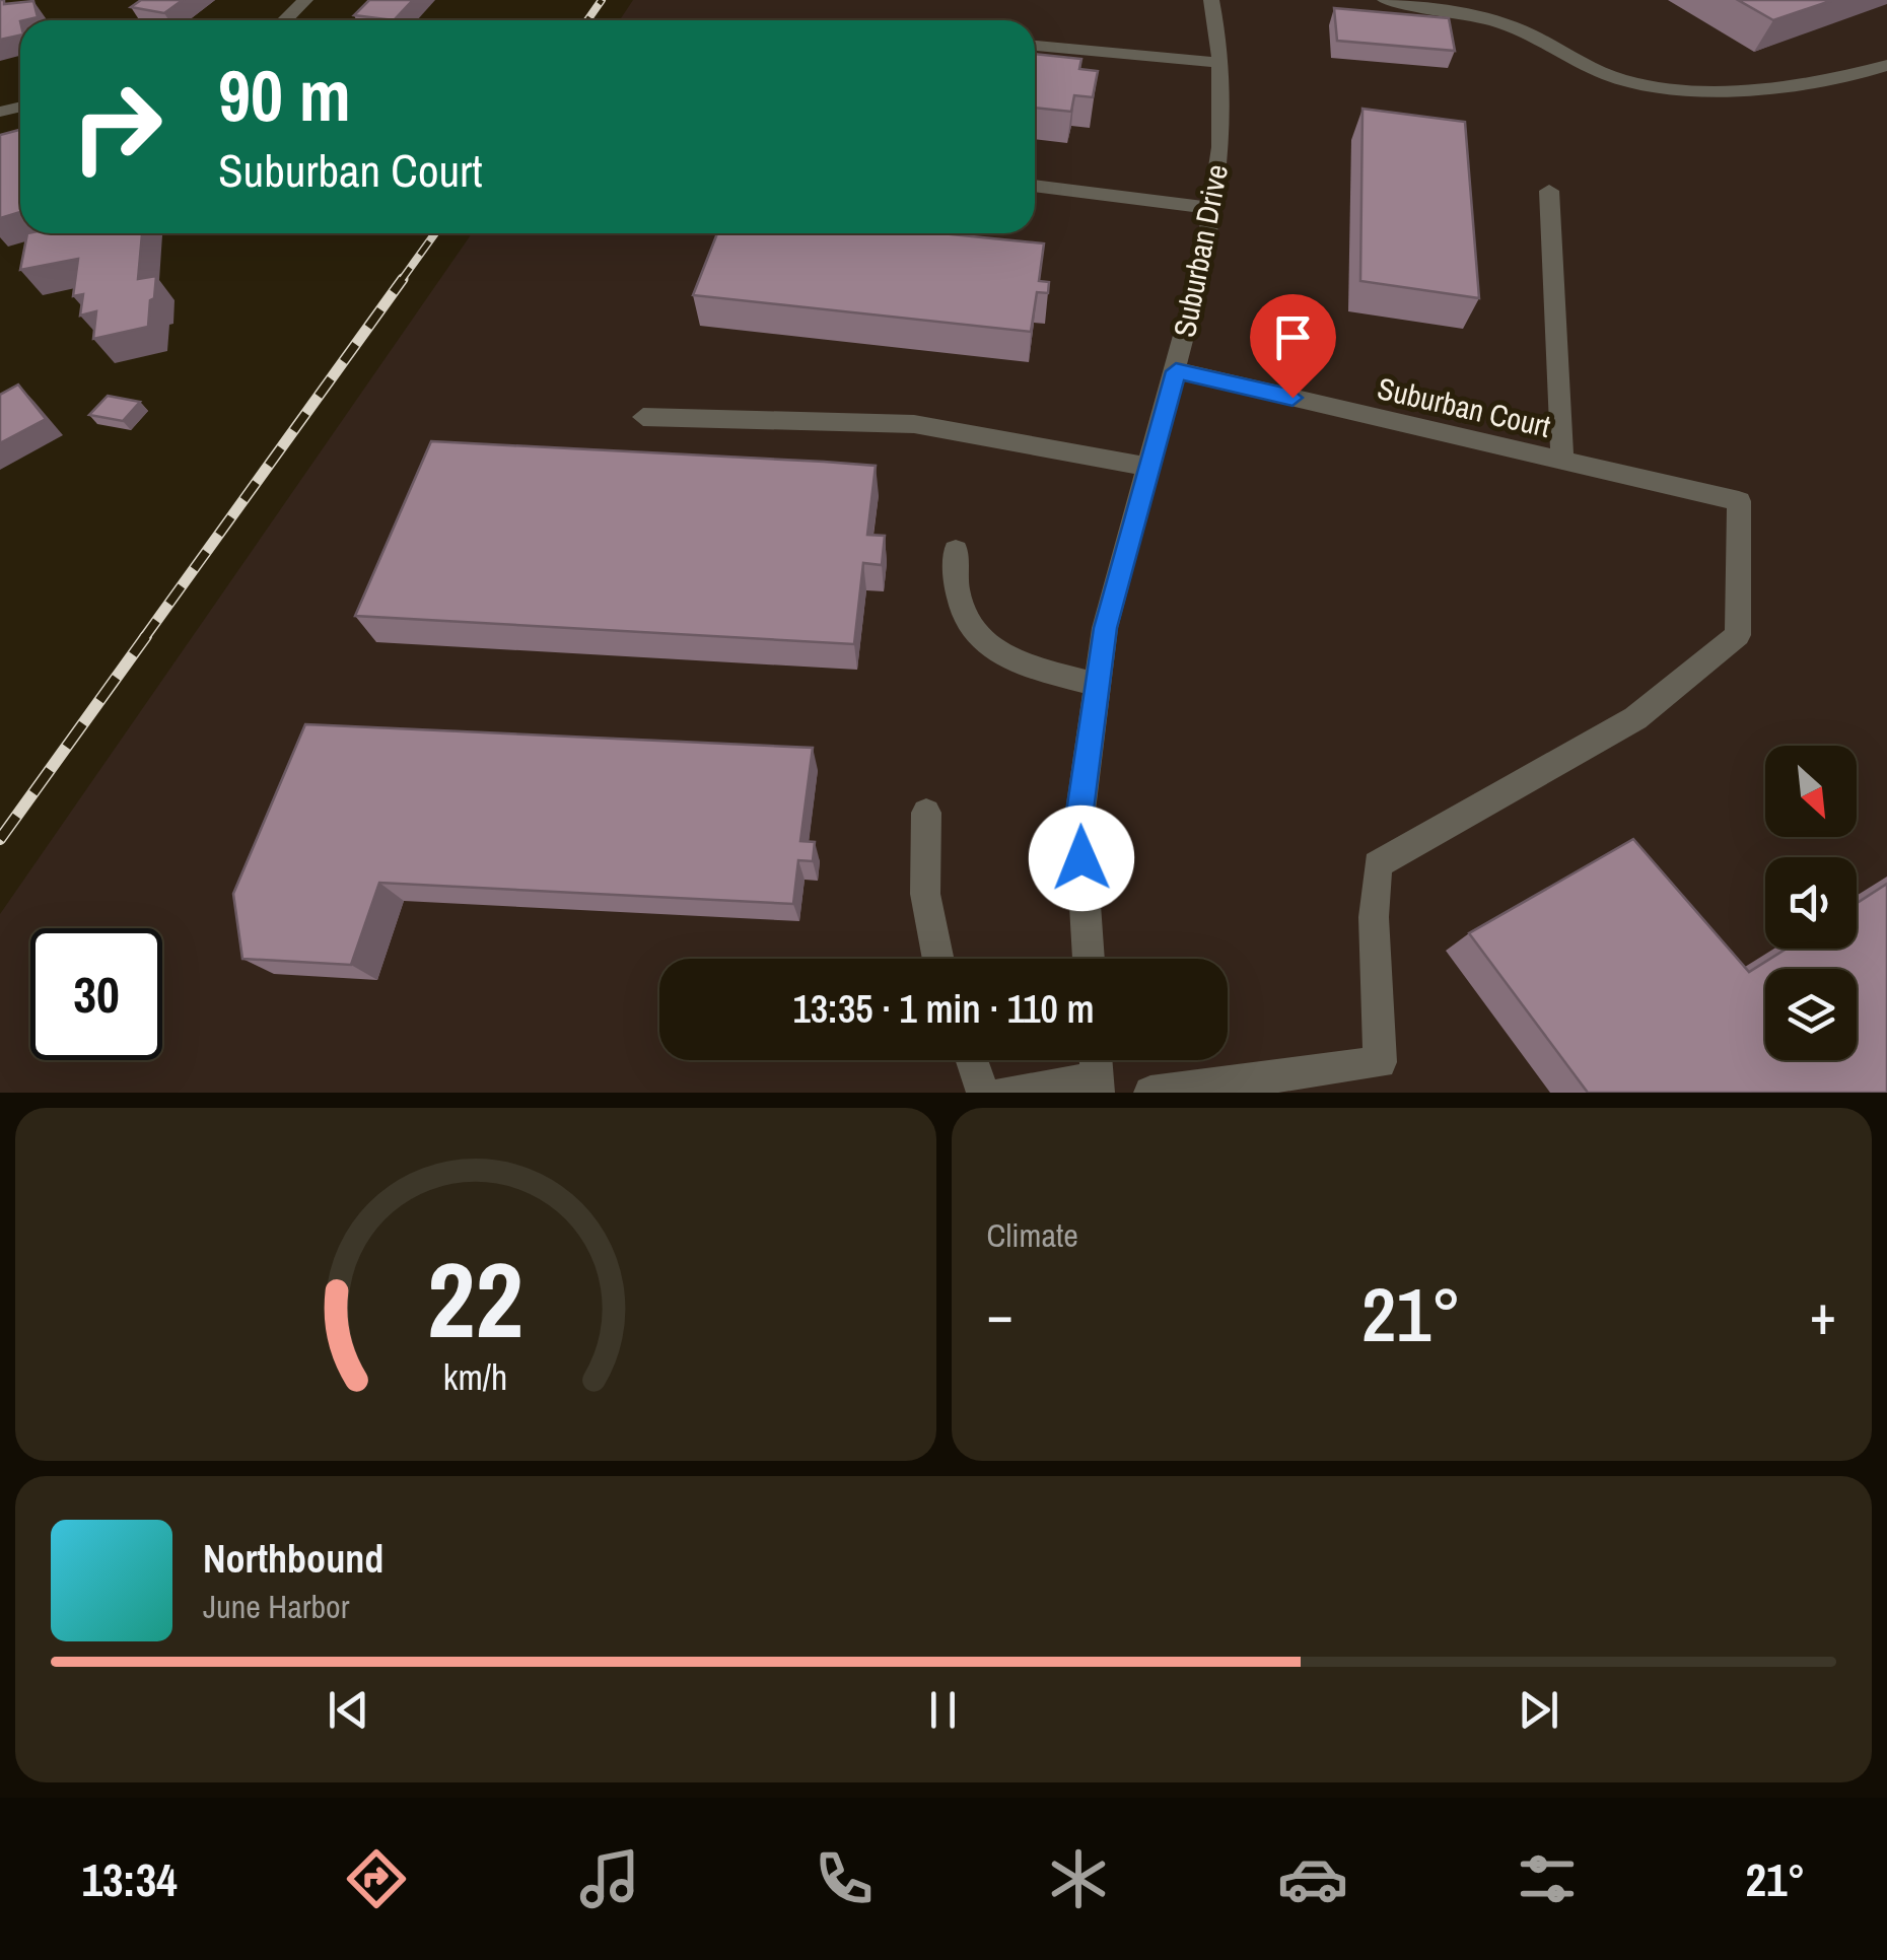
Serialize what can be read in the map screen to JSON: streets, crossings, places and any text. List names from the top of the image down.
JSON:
{
  "streets": {
    "street": ["Suburban Drive", "Suburban Court"]
  },
  "crossings": [
    ["Suburban Drive", "Suburban Court"]
  ],
  "north": "bottom right",
  "page": {
    "turn": ["90 m", "Suburban Court"],
    "limit": "30",
    "trip": "13:35 · 1 min · 110 m",
    "tile": "Climate",
    "heat": ["−", "21°", "+"],
    "song": ["Northbound", "June Harbor"],
    "tabs": ["13:34", "21°"],
    "gauge": ["22", "km/h"]
  }
}
